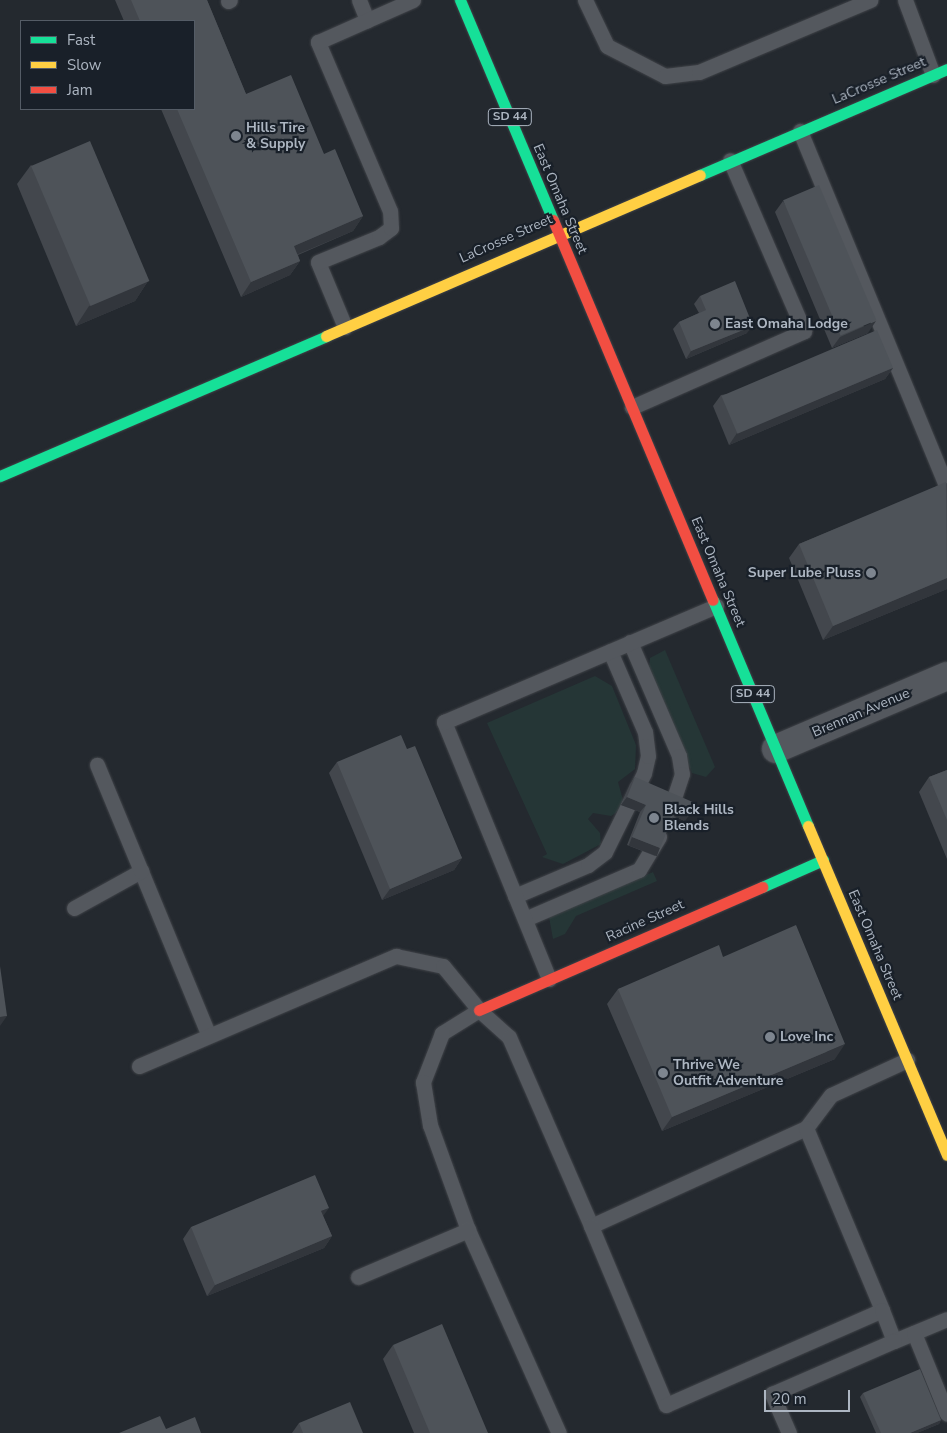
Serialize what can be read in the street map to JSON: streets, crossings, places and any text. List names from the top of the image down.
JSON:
{
  "streets": {
    "main road": [
      "LaCrosse Street",
      "SD 44",
      "East Omaha Street",
      "Racine Street"
    ],
    "street": ["Brennan Avenue"]
  },
  "crossings": [
    ["LaCrosse Street", "East Omaha Street"],
    ["East Omaha Street", "Brennan Avenue"],
    ["East Omaha Street", "Racine Street"]
  ],
  "places": [
    "Hills Tire & Supply",
    "East Omaha Lodge",
    "Super Lube Pluss",
    "Black Hills Blends",
    "Love Inc",
    "Thrive We Outfit Adventure"
  ],
  "legend": ["Fast", "Slow", "Jam"],
  "scale_bar": "20 m"
}
